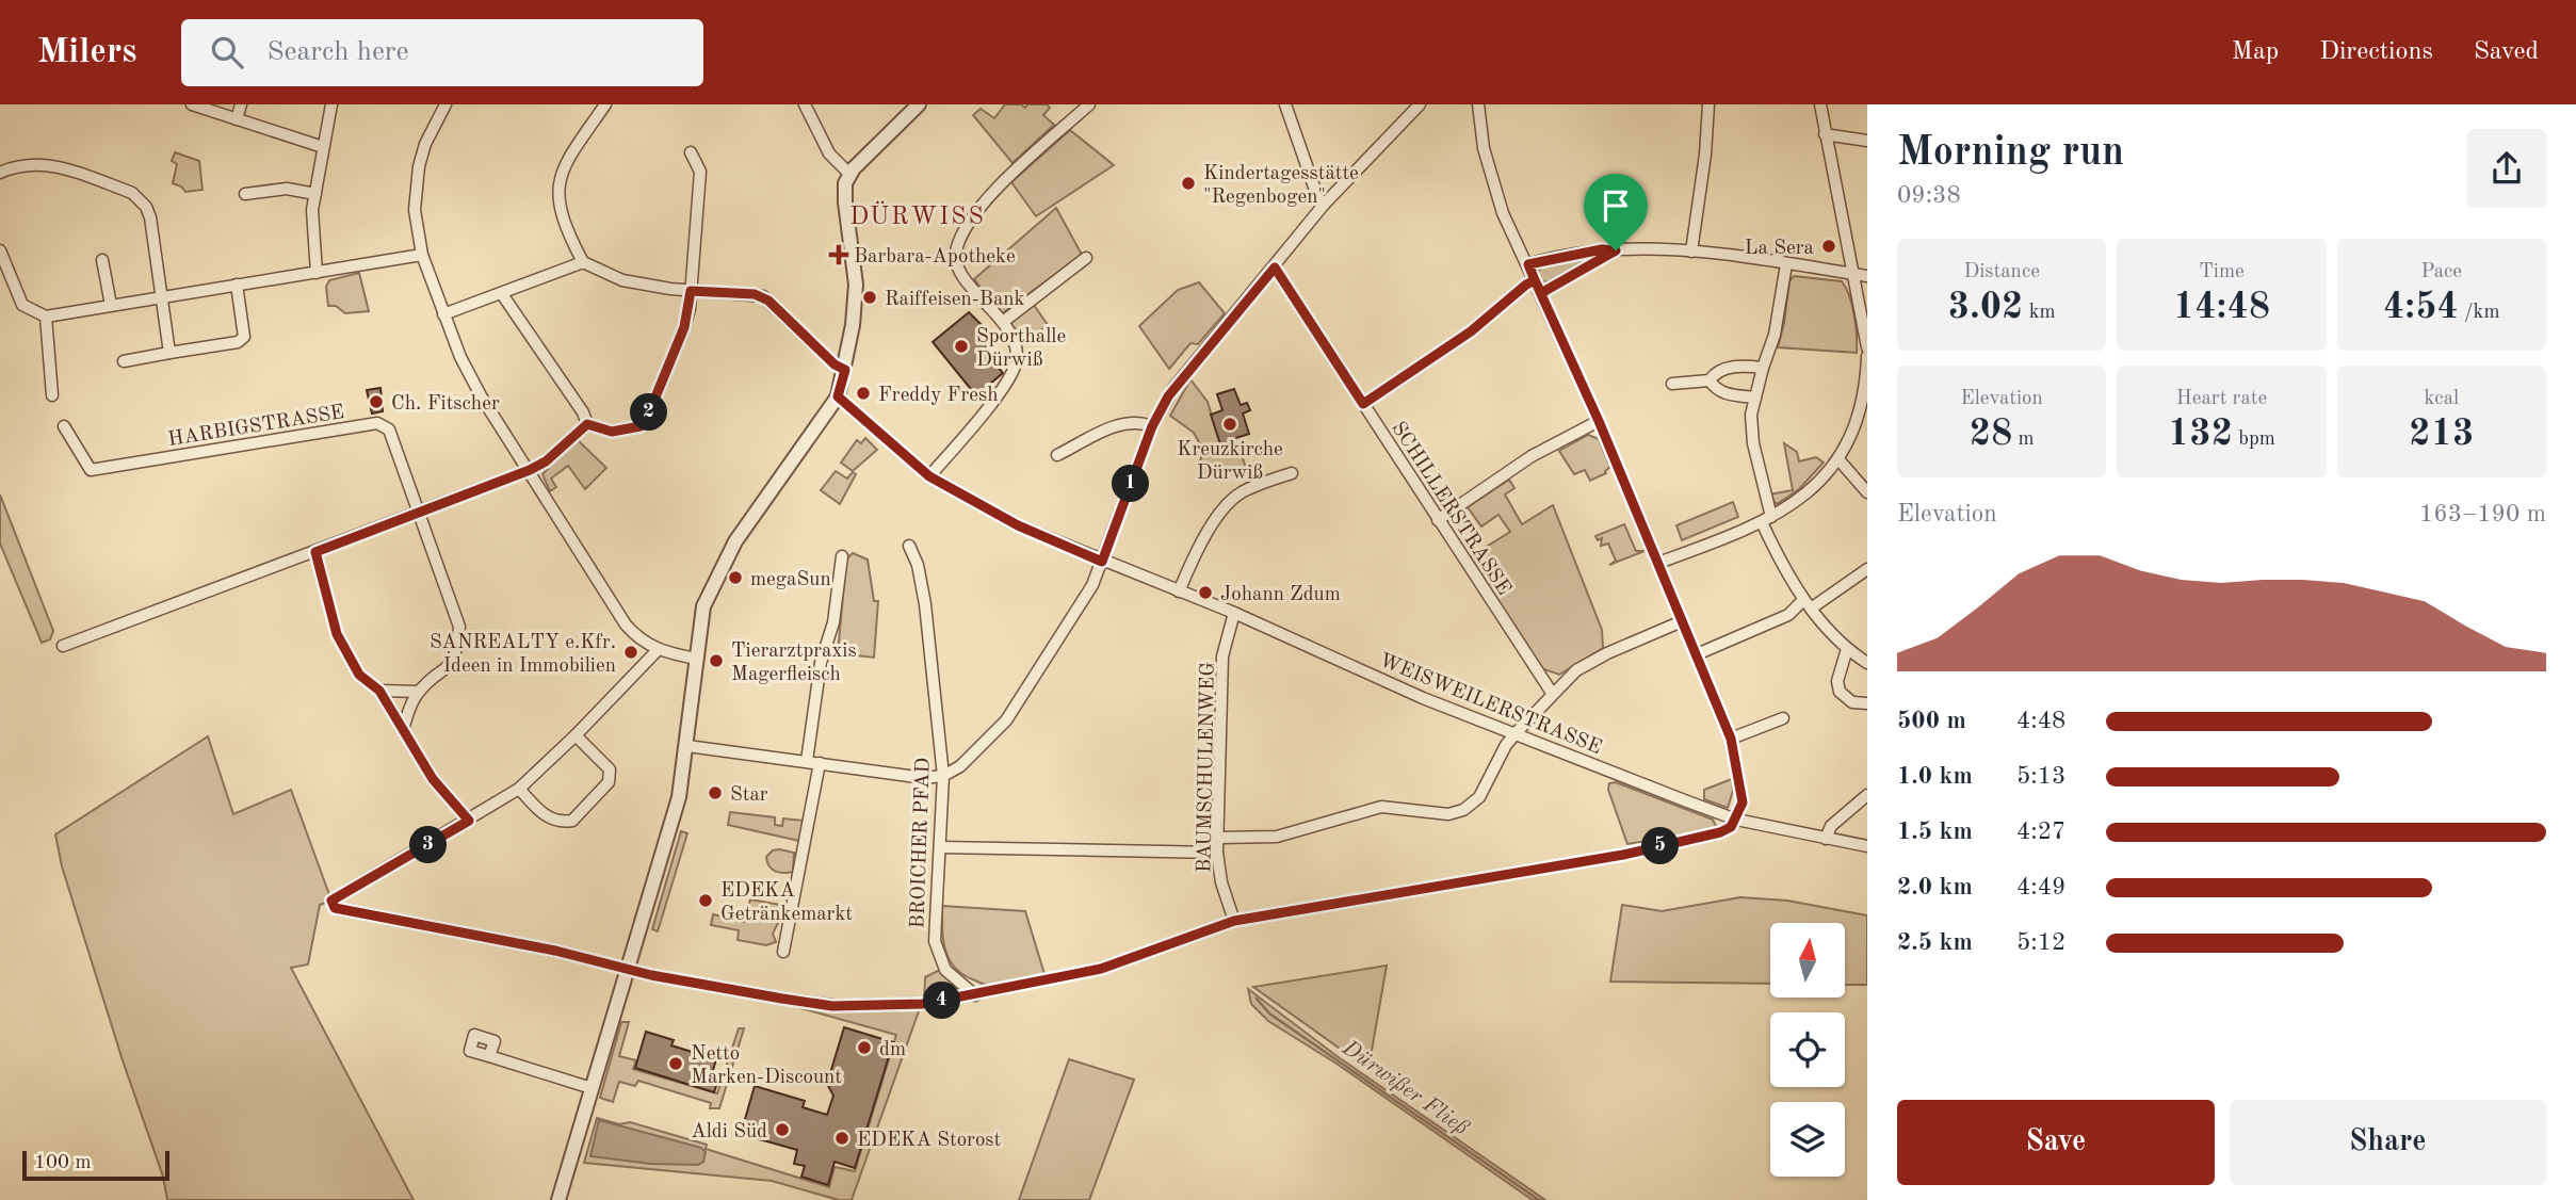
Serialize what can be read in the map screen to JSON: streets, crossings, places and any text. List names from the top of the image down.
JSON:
{
  "streets": {
    "street": [
      "HARBIGSTRASSE",
      "SCHILLERSTRASSE",
      "WEISWEILERSTRASSE",
      "BAUMSCHULENWEG",
      "BROICHER PFAD"
    ]
  },
  "crossings": [
    ["WEISWEILERSTRASSE", "BAUMSCHULENWEG"]
  ],
  "districts": ["DÜRWISS"],
  "water": ["Dürwißer Fließ"],
  "places": {
    "other": [
      "Kindertagesstätte \"Regenbogen\"",
      "La Sera",
      "Raiffeisen-Bank",
      "Sporthalle Dürwiß",
      "Freddy Fresh",
      "Ch. Fitscher",
      "Kreuzkirche Dürwiß",
      "megaSun",
      "Johann Zdum",
      "SANREALTY e.Kfr. Ideen in Immobilien",
      "Tierarztpraxis Magerfleisch",
      "Star",
      "EDEKA Getränkemarkt",
      "dm",
      "Netto Marken-Discount",
      "Aldi Süd",
      "EDEKA Storost"
    ],
    "health": ["Barbara-Apotheke"]
  },
  "scale_bar": "100 m",
  "north": "top",
  "page": {
    "header": "Milers",
    "search": "Search here",
    "nav": ["Map", "Directions", "Saved"],
    "heading": ["Morning run", "09:38"],
    "stats": [
      ["Distance", "3.02 km"],
      ["Time", "14:48"],
      ["Pace", "4:54 /km"],
      ["Elevation", "28 m"],
      ["Heart rate", "132 bpm"],
      ["kcal", "213"]
    ],
    "pins": [
      "2",
      "1",
      "3",
      "5",
      "4"
    ],
    "chart": ["Elevation", "163–190 m"],
    "list": [
      {
        "name": "500 m",
        "note": "4:48"
      },
      {
        "name": "1.0 km",
        "note": "5:13"
      },
      {
        "name": "1.5 km",
        "note": "4:27"
      },
      {
        "name": "2.0 km",
        "note": "4:49"
      },
      {
        "name": "2.5 km",
        "note": "5:12"
      }
    ],
    "buttons": ["Save", "Share"],
    "scale": "100 m"
  }
}
